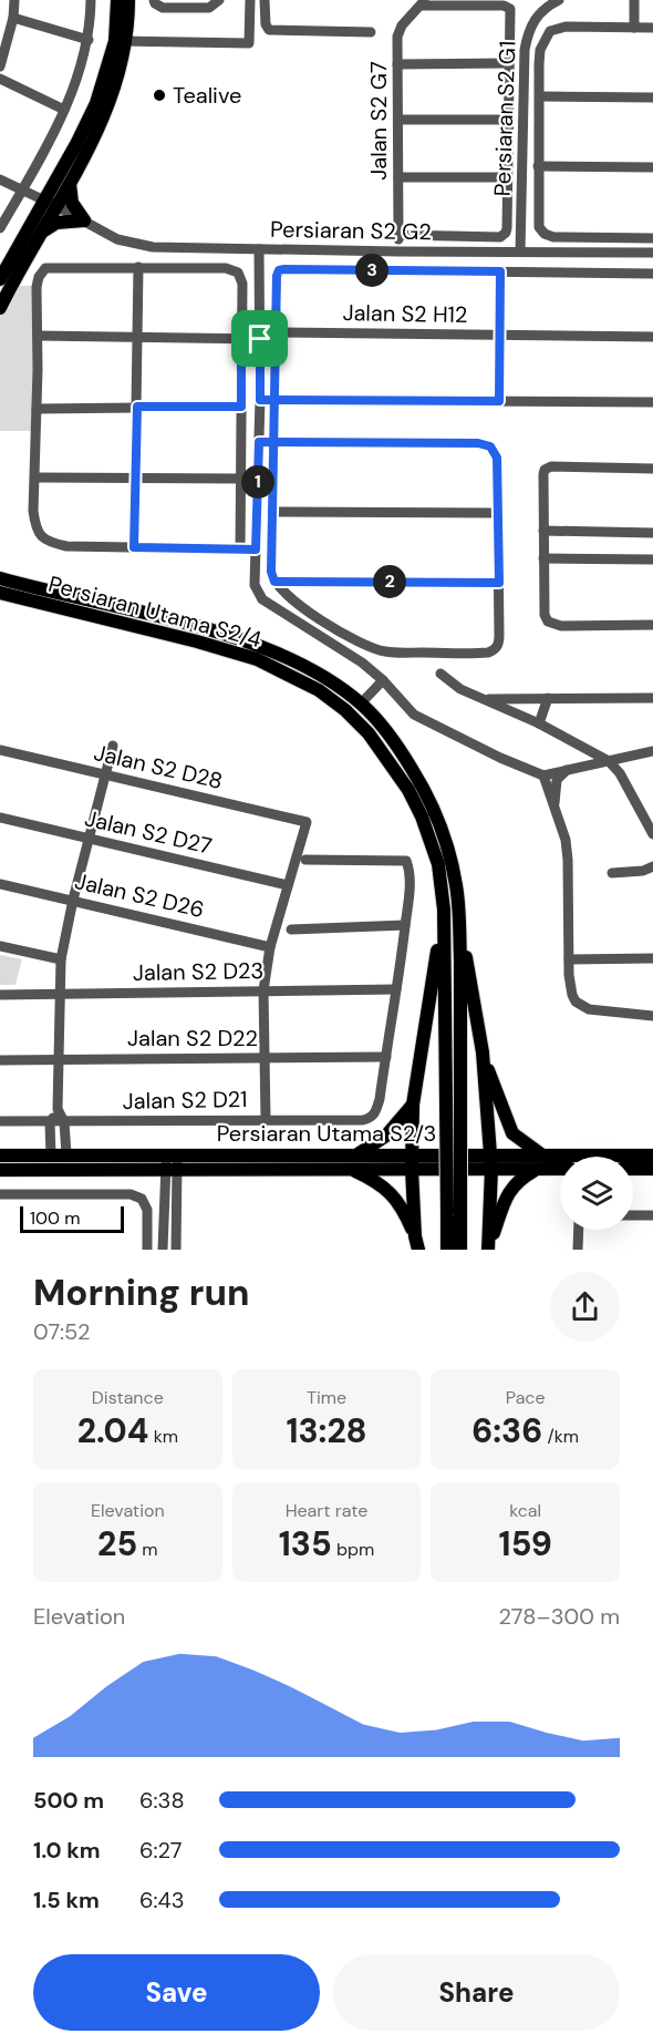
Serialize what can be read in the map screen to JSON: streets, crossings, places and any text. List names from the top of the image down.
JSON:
{
  "streets": {
    "main road": ["Persiaran Utama S2/4", "Persiaran Utama S2/3"],
    "street": [
      "Persiaran S2 G1",
      "Jalan S2 G7",
      "Persiaran S2 G2",
      "Jalan S2 H12",
      "Jalan S2 D28",
      "Jalan S2 D27",
      "Jalan S2 D26",
      "Jalan S2 D23",
      "Jalan S2 D22",
      "Jalan S2 D21"
    ]
  },
  "crossings": [
    ["Persiaran S2 G1", "Persiaran S2 G2"],
    ["Jalan S2 G7", "Persiaran S2 G2"],
    ["Jalan S2 D28", "Jalan S2 D27"],
    ["Jalan S2 D22", "Jalan S2 D21"]
  ],
  "places": ["Tealive"],
  "scale_bar": "100 m",
  "page": {
    "pins": ["3", "1", "2"],
    "scale": "100 m",
    "heading": ["Morning run", "07:52"],
    "stats": [
      ["Distance", "2.04 km"],
      ["Time", "13:28"],
      ["Pace", "6:36 /km"],
      ["Elevation", "25 m"],
      ["Heart rate", "135 bpm"],
      ["kcal", "159"]
    ],
    "chart": ["Elevation", "278–300 m"],
    "list": [
      {
        "name": "500 m",
        "note": "6:38"
      },
      {
        "name": "1.0 km",
        "note": "6:27"
      },
      {
        "name": "1.5 km",
        "note": "6:43"
      }
    ],
    "buttons": ["Save", "Share"]
  }
}
